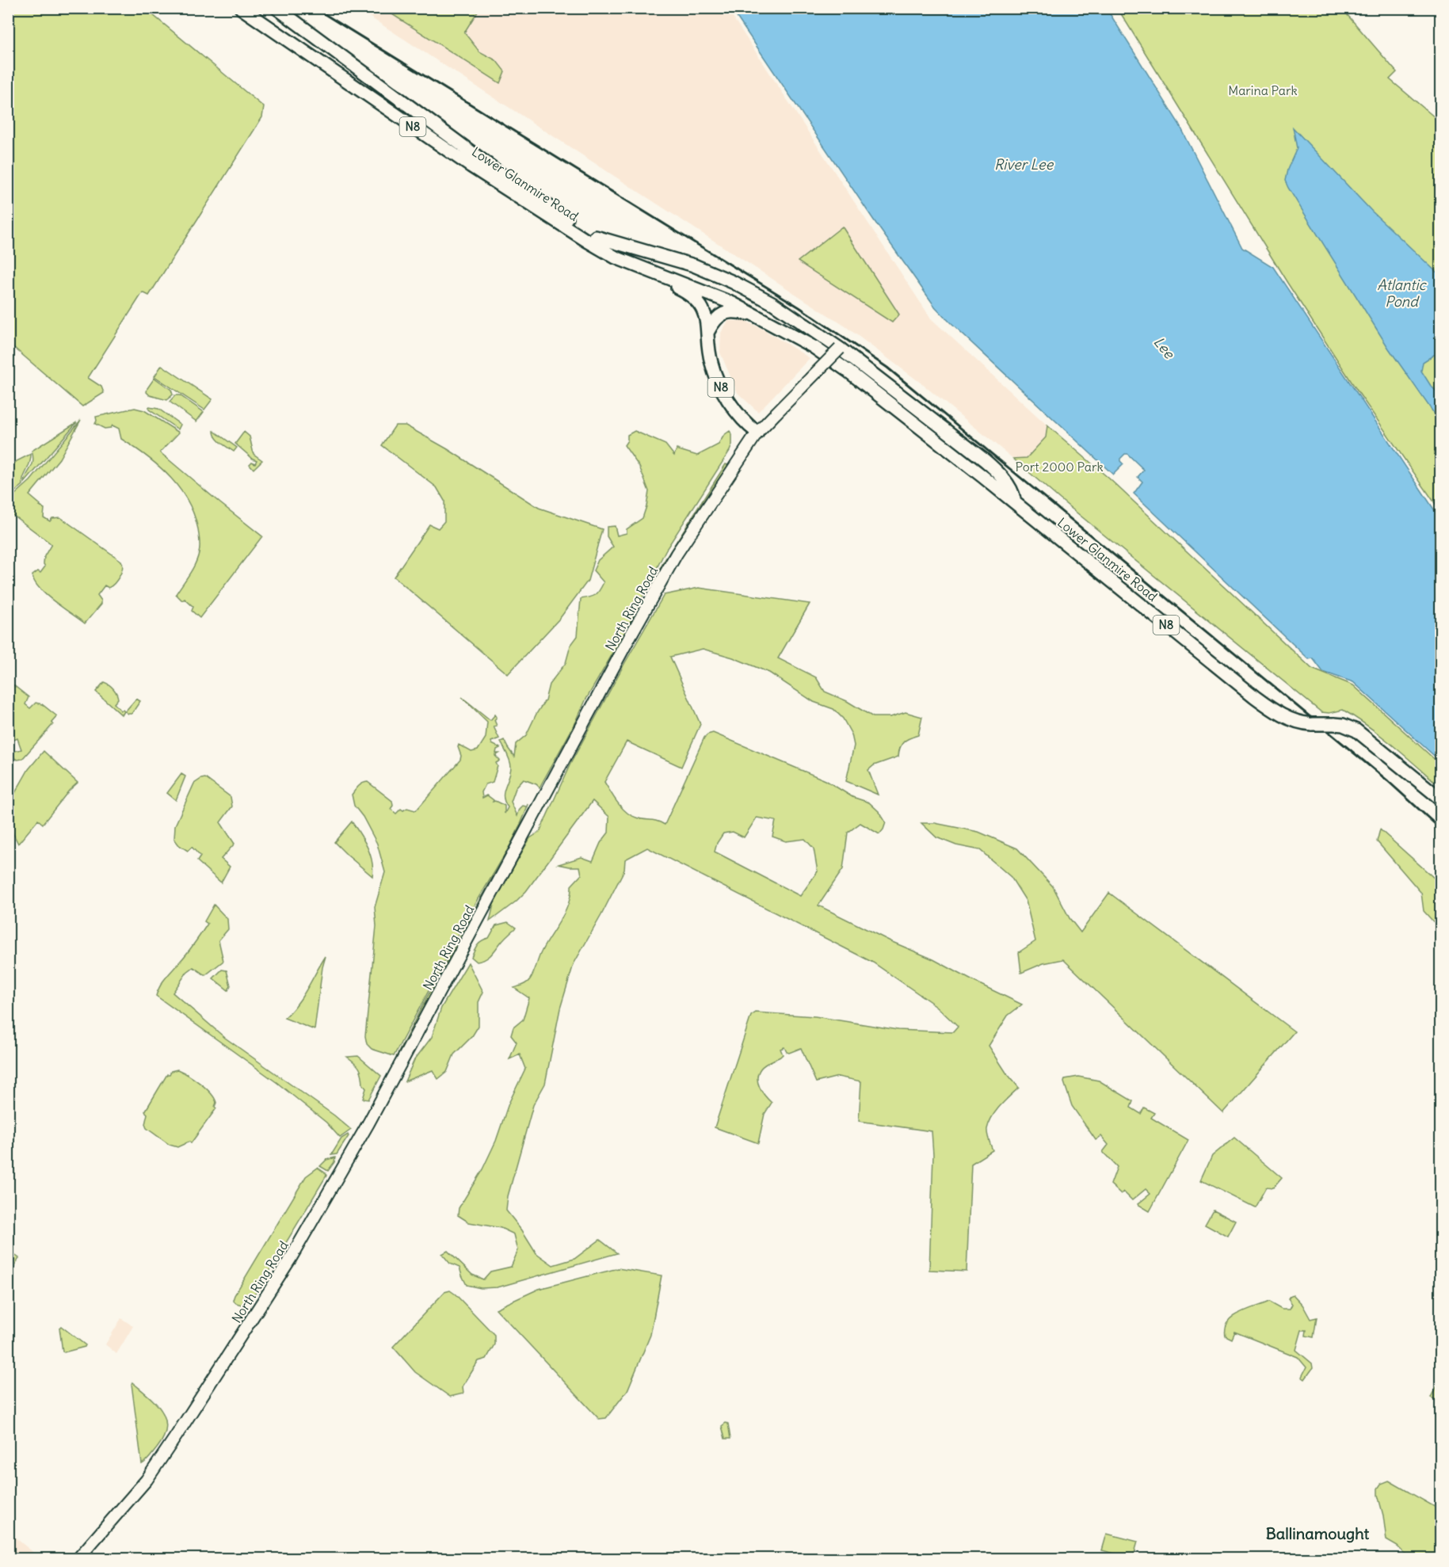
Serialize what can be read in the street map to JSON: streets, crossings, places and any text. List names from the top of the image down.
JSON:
{
  "streets": {
    "highway": ["N8", "Lower Glanmire Road"],
    "main road": ["North Ring Road"]
  },
  "crossings": [
    ["N8", "Lower Glanmire Road"],
    ["N8", "North Ring Road"]
  ],
  "districts": ["Ballinamought"],
  "water": ["River Lee", "Atlantic Pond", "Lee"],
  "parks": ["Marina Park", "Port 2000 Park"]
}
